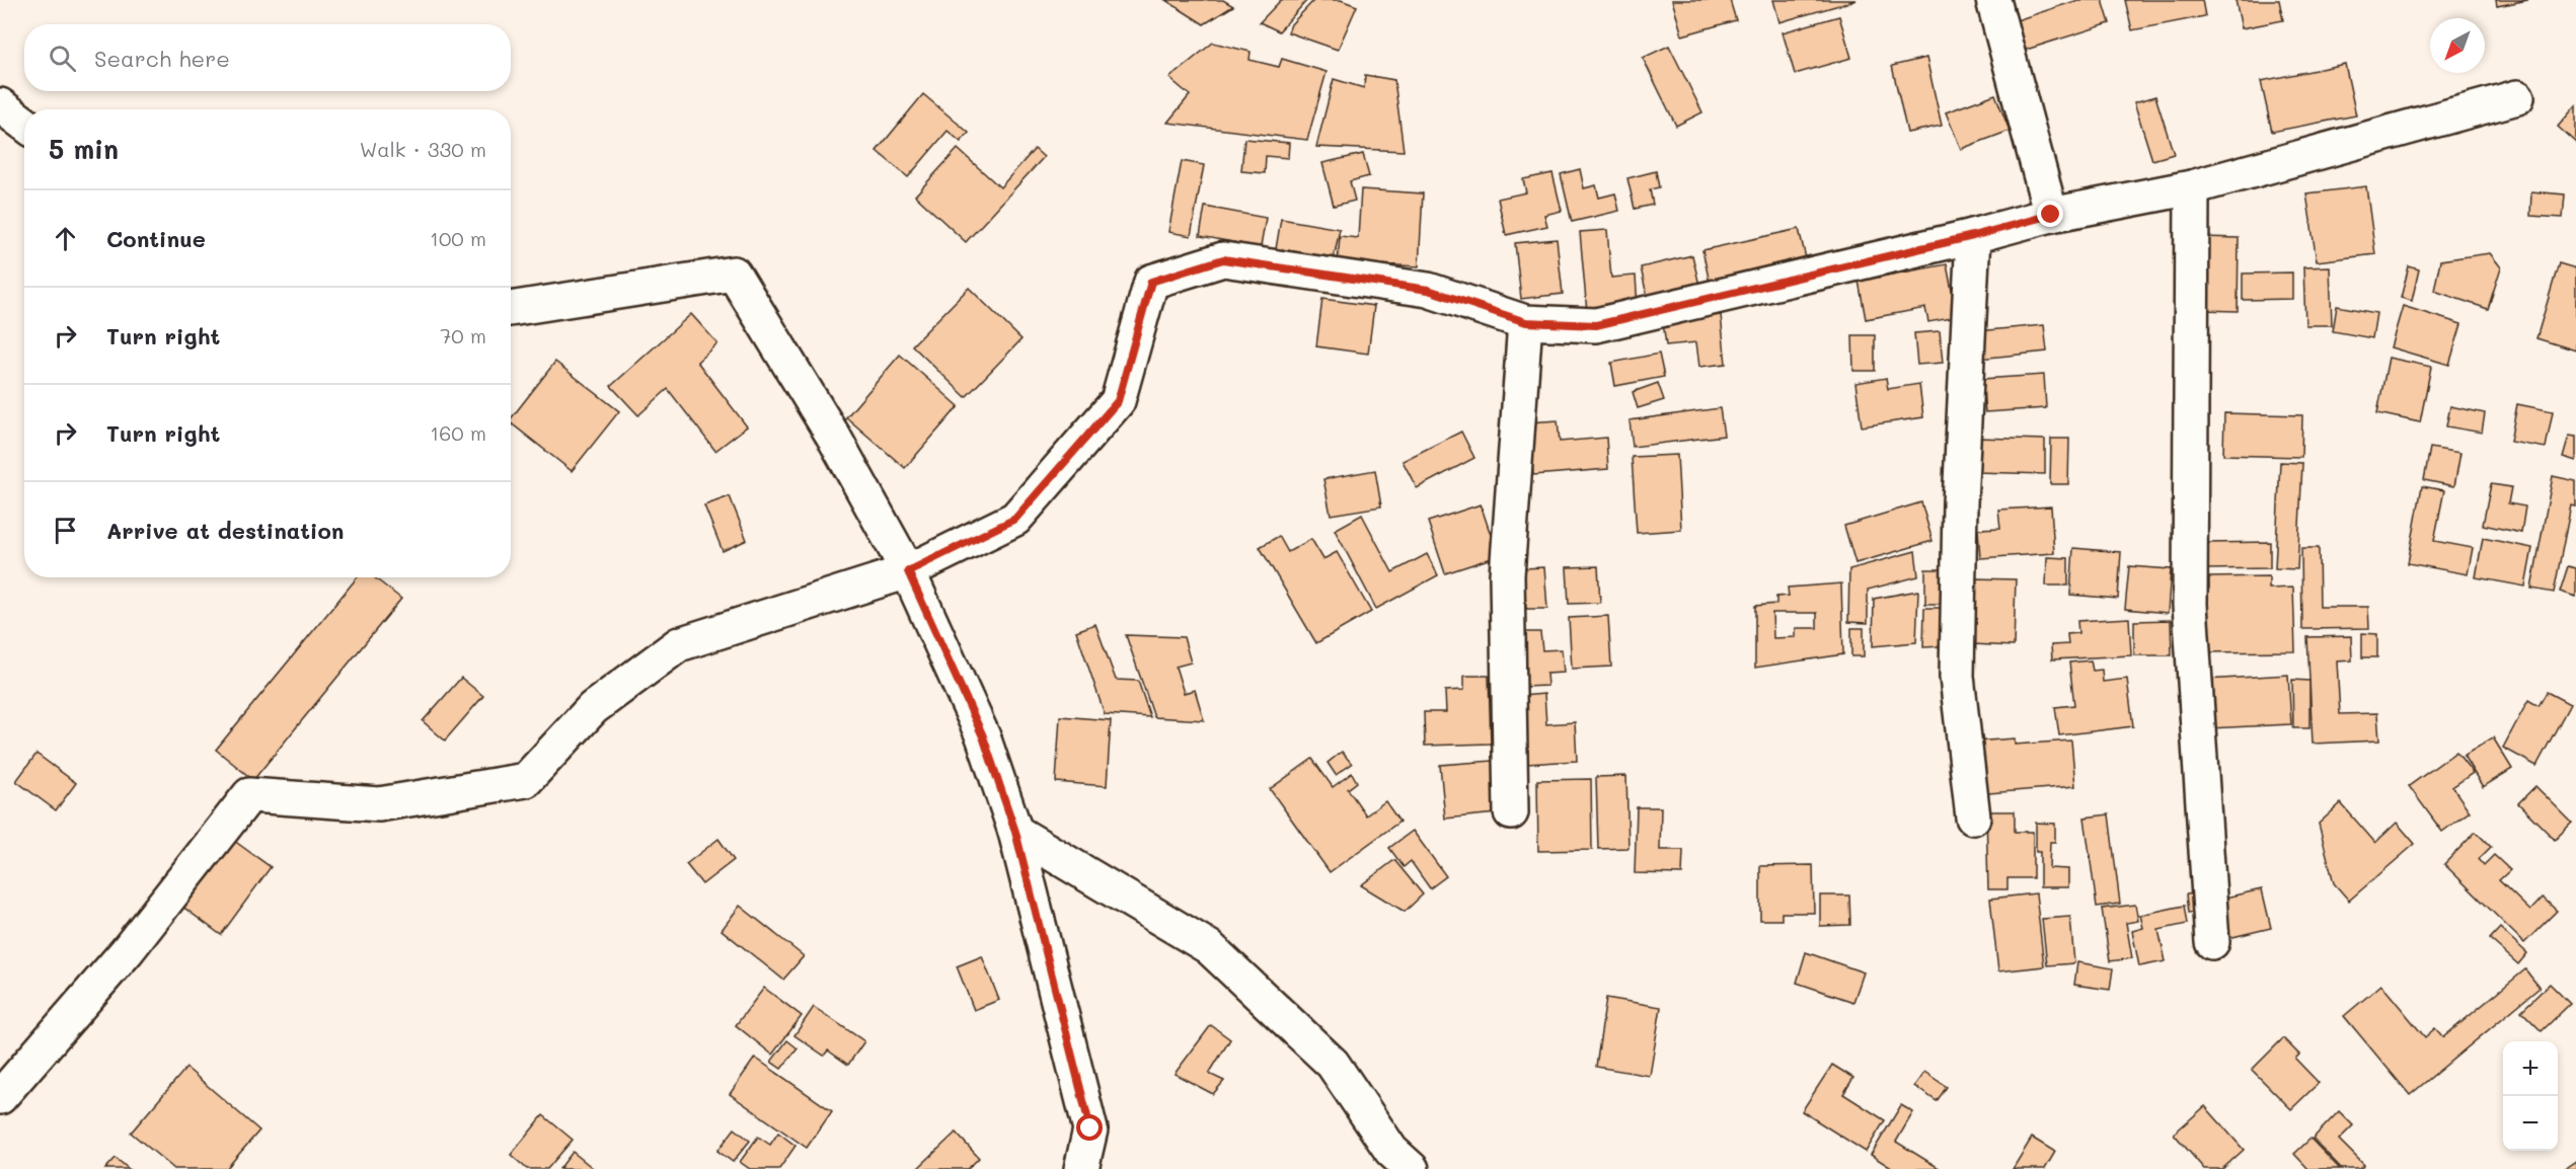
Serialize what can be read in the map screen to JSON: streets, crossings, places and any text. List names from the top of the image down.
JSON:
{
  "north": "bottom left",
  "page": {
    "search": "Search here",
    "heading": ["5 min", "Walk · 330 m"],
    "list": [
      ["Continue", "100 m"],
      ["Turn right", "70 m"],
      ["Turn right", "160 m"],
      "Arrive at destination"
    ],
    "map_buttons": ["+", "−"]
  }
}
